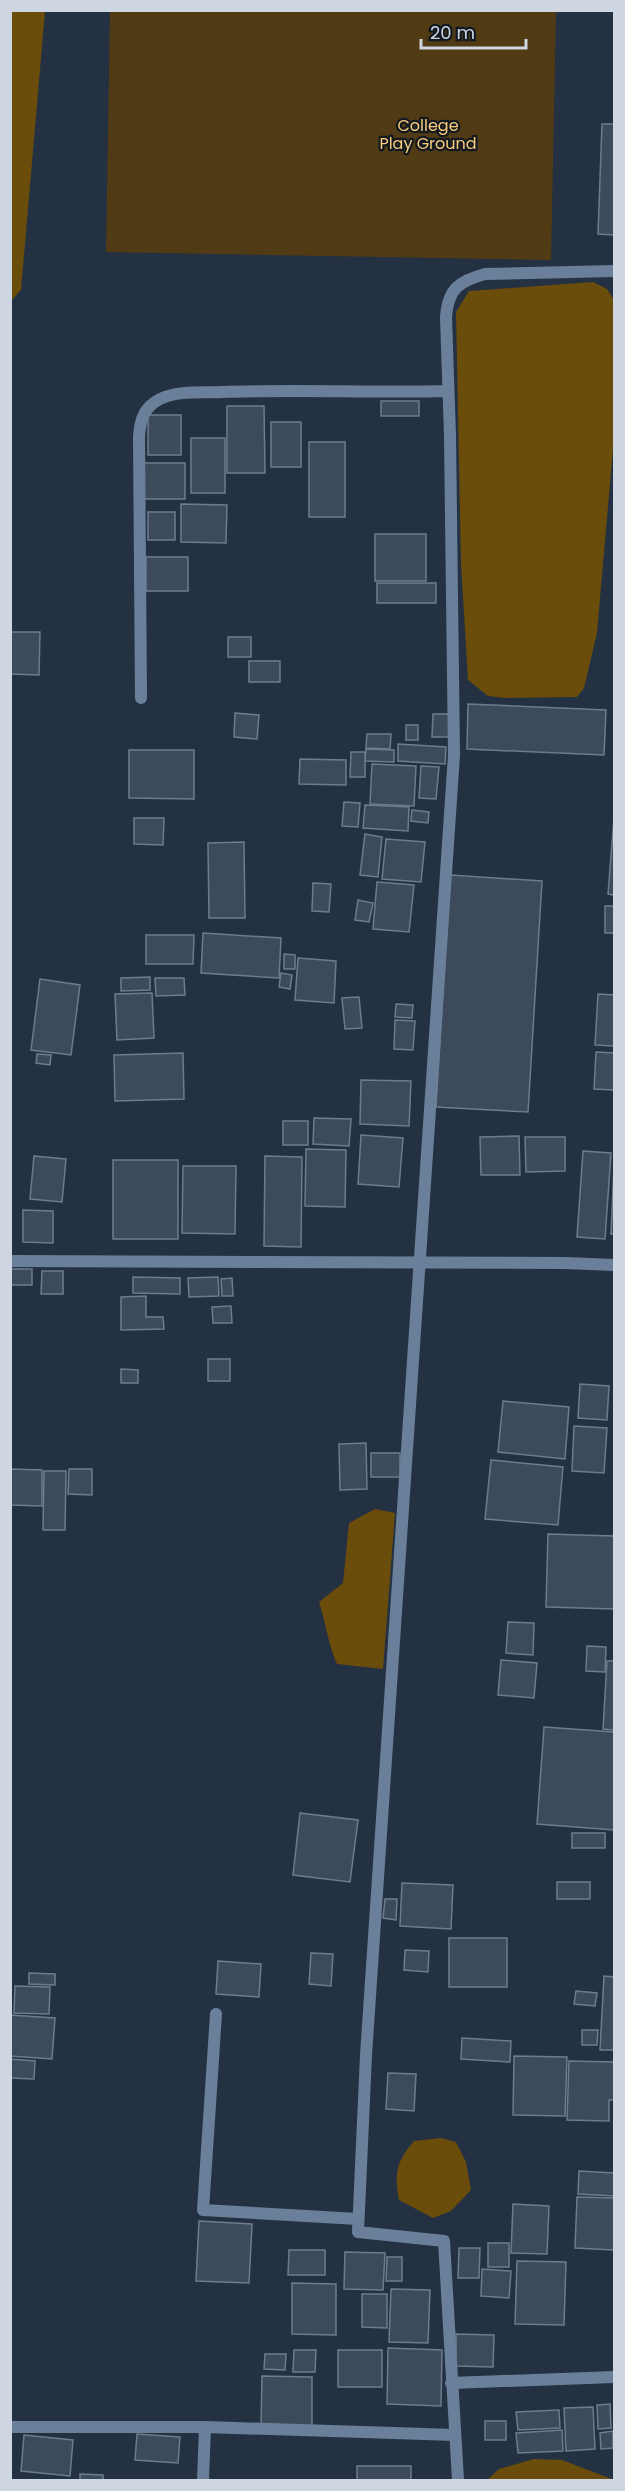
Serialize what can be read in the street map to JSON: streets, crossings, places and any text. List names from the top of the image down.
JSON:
{
  "parks": ["College Play Ground"],
  "scale_bar": "20 m"
}
